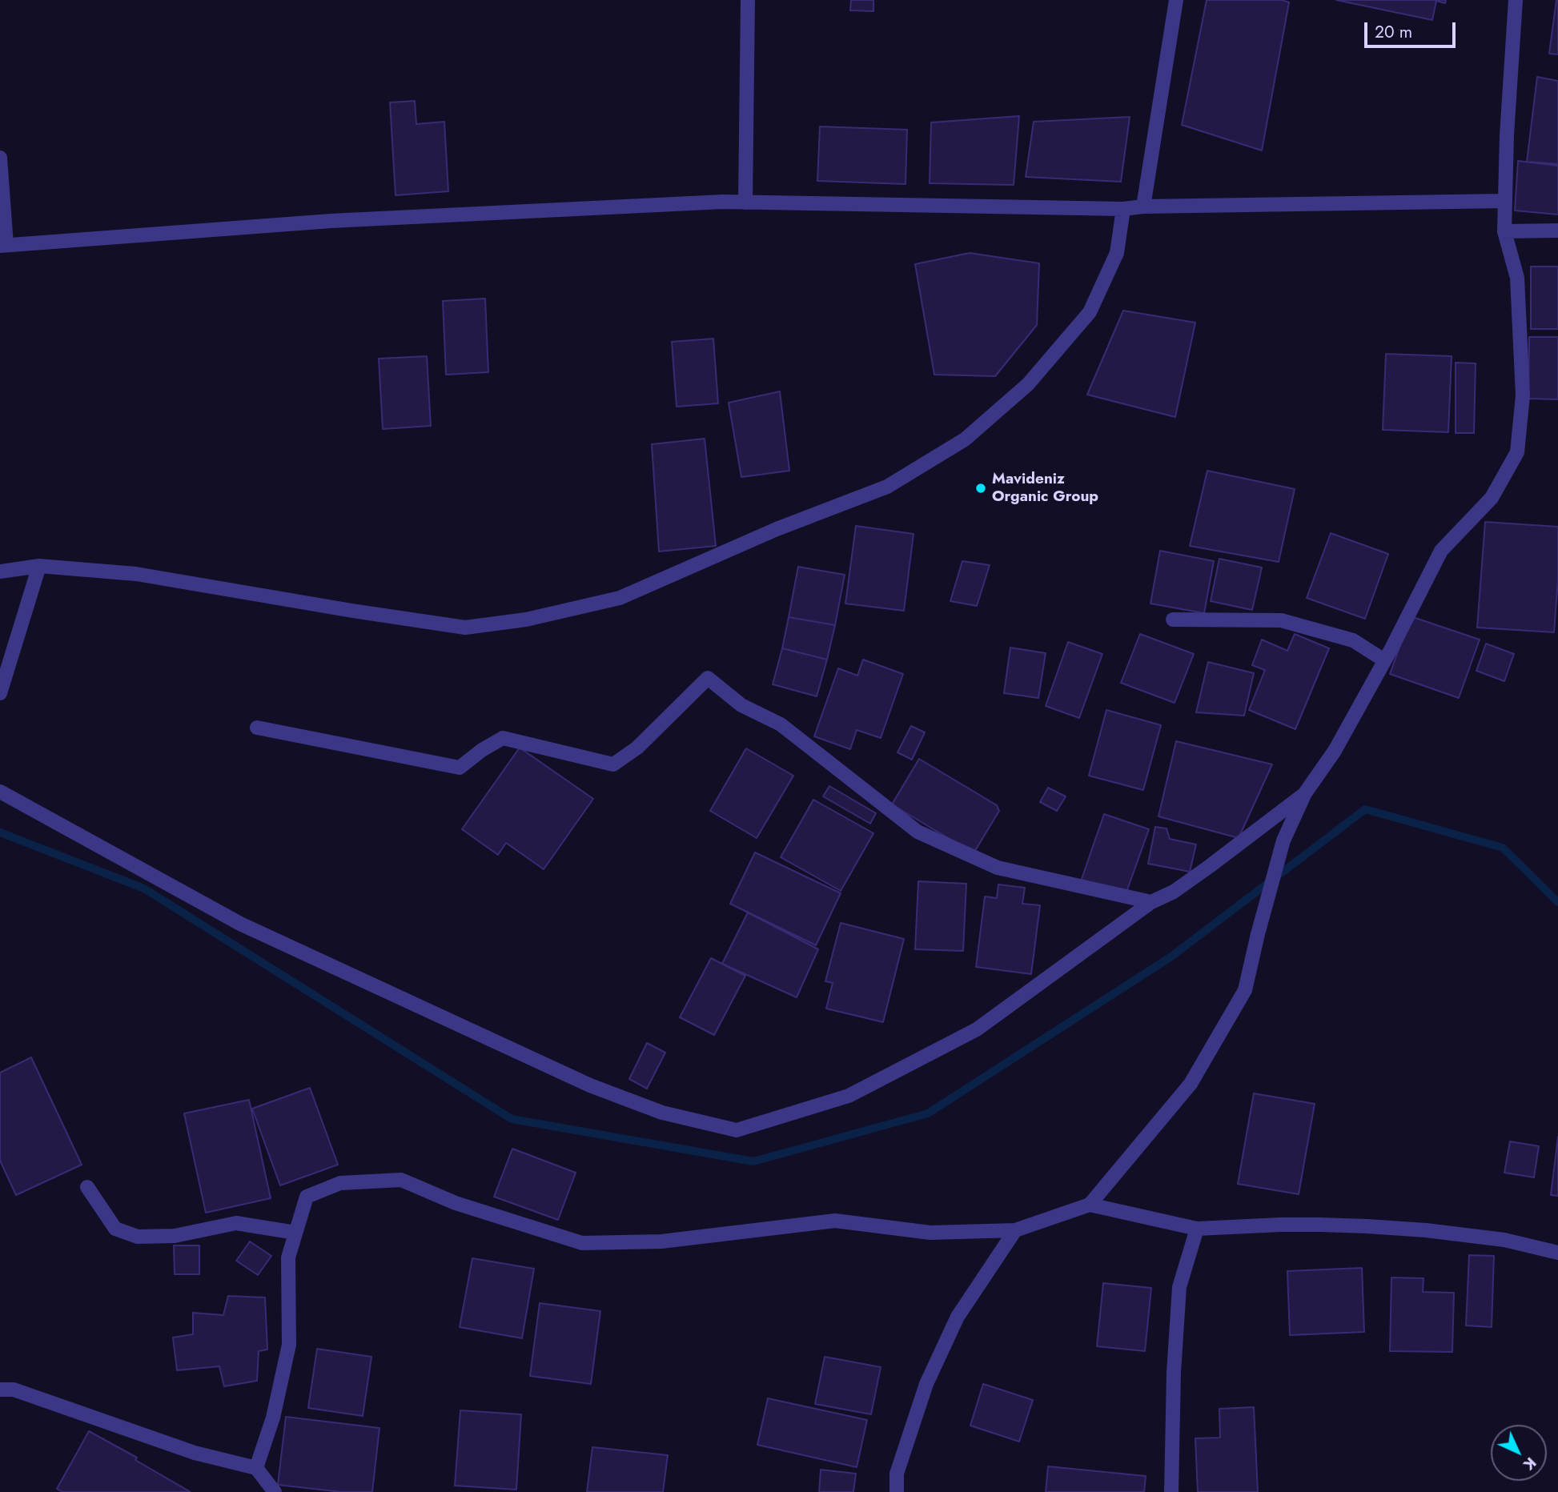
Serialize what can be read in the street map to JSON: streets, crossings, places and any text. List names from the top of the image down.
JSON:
{
  "places": ["Mavideniz Organic Group"],
  "scale_bar": "20 m",
  "north": "bottom right"
}
